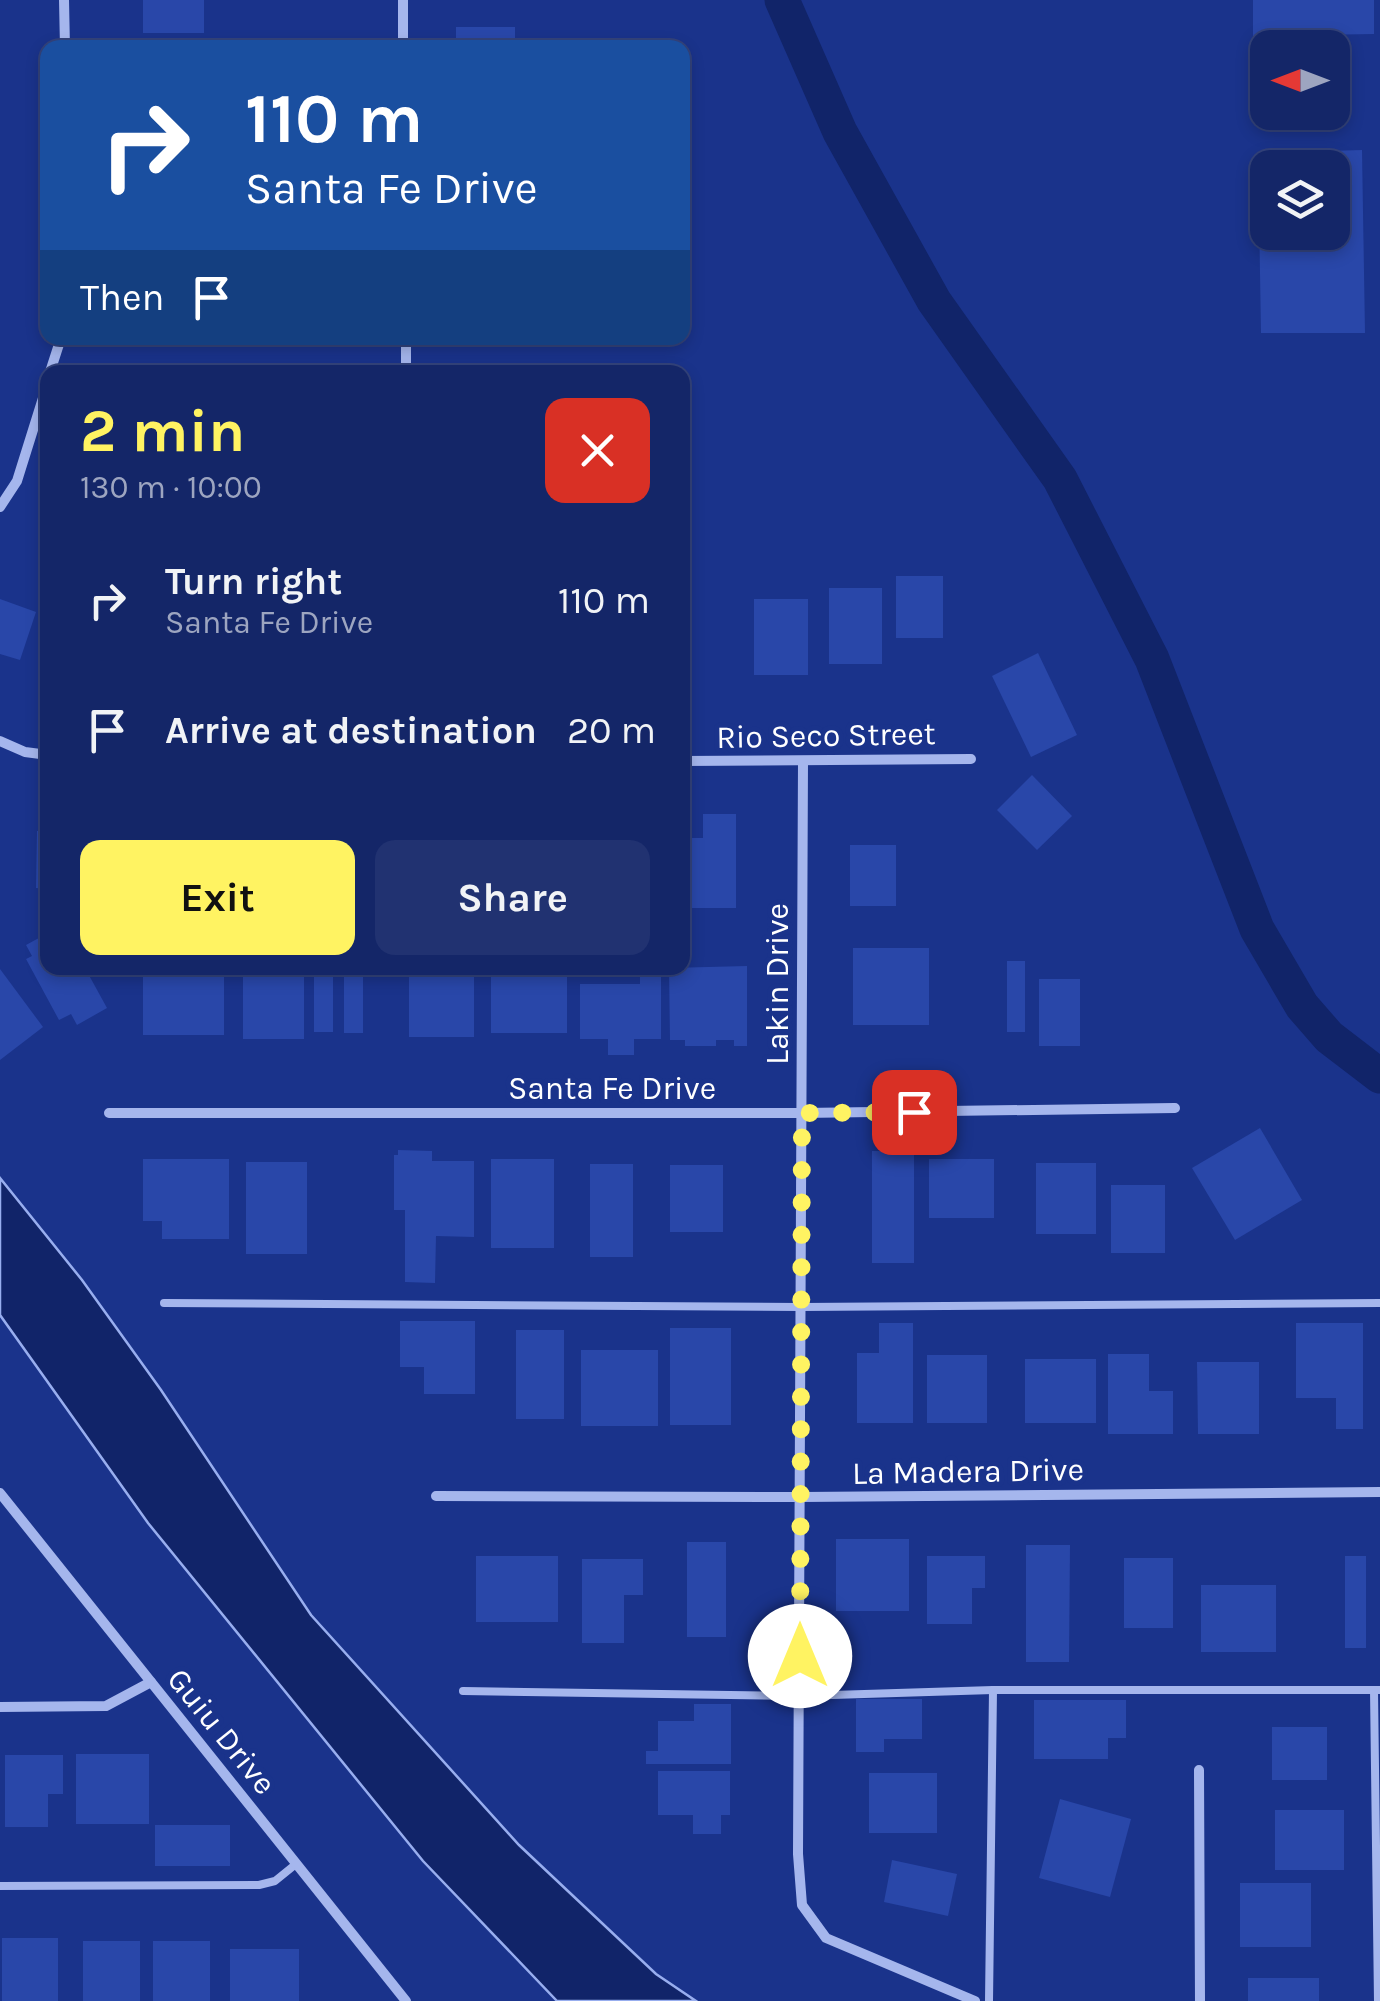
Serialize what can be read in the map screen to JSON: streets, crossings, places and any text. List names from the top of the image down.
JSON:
{
  "streets": {
    "street": [
      "Rio Seco Street",
      "Lakin Drive",
      "Santa Fe Drive",
      "La Madera Drive",
      "Guiu Drive"
    ]
  },
  "crossings": [
    ["Rio Seco Street", "Lakin Drive"],
    ["Lakin Drive", "Santa Fe Drive"],
    ["Lakin Drive", "La Madera Drive"]
  ],
  "north": "left",
  "page": {
    "turn": ["110 m", "Santa Fe Drive"],
    "then": "Then",
    "heading": ["2 min", "130 m · 10:00"],
    "list": [
      {
        "name": "Turn right",
        "note": "Santa Fe Drive",
        "value": "110 m"
      },
      {
        "name": "Arrive at destination",
        "value": "20 m"
      }
    ],
    "buttons": ["Exit", "Share"]
  }
}
